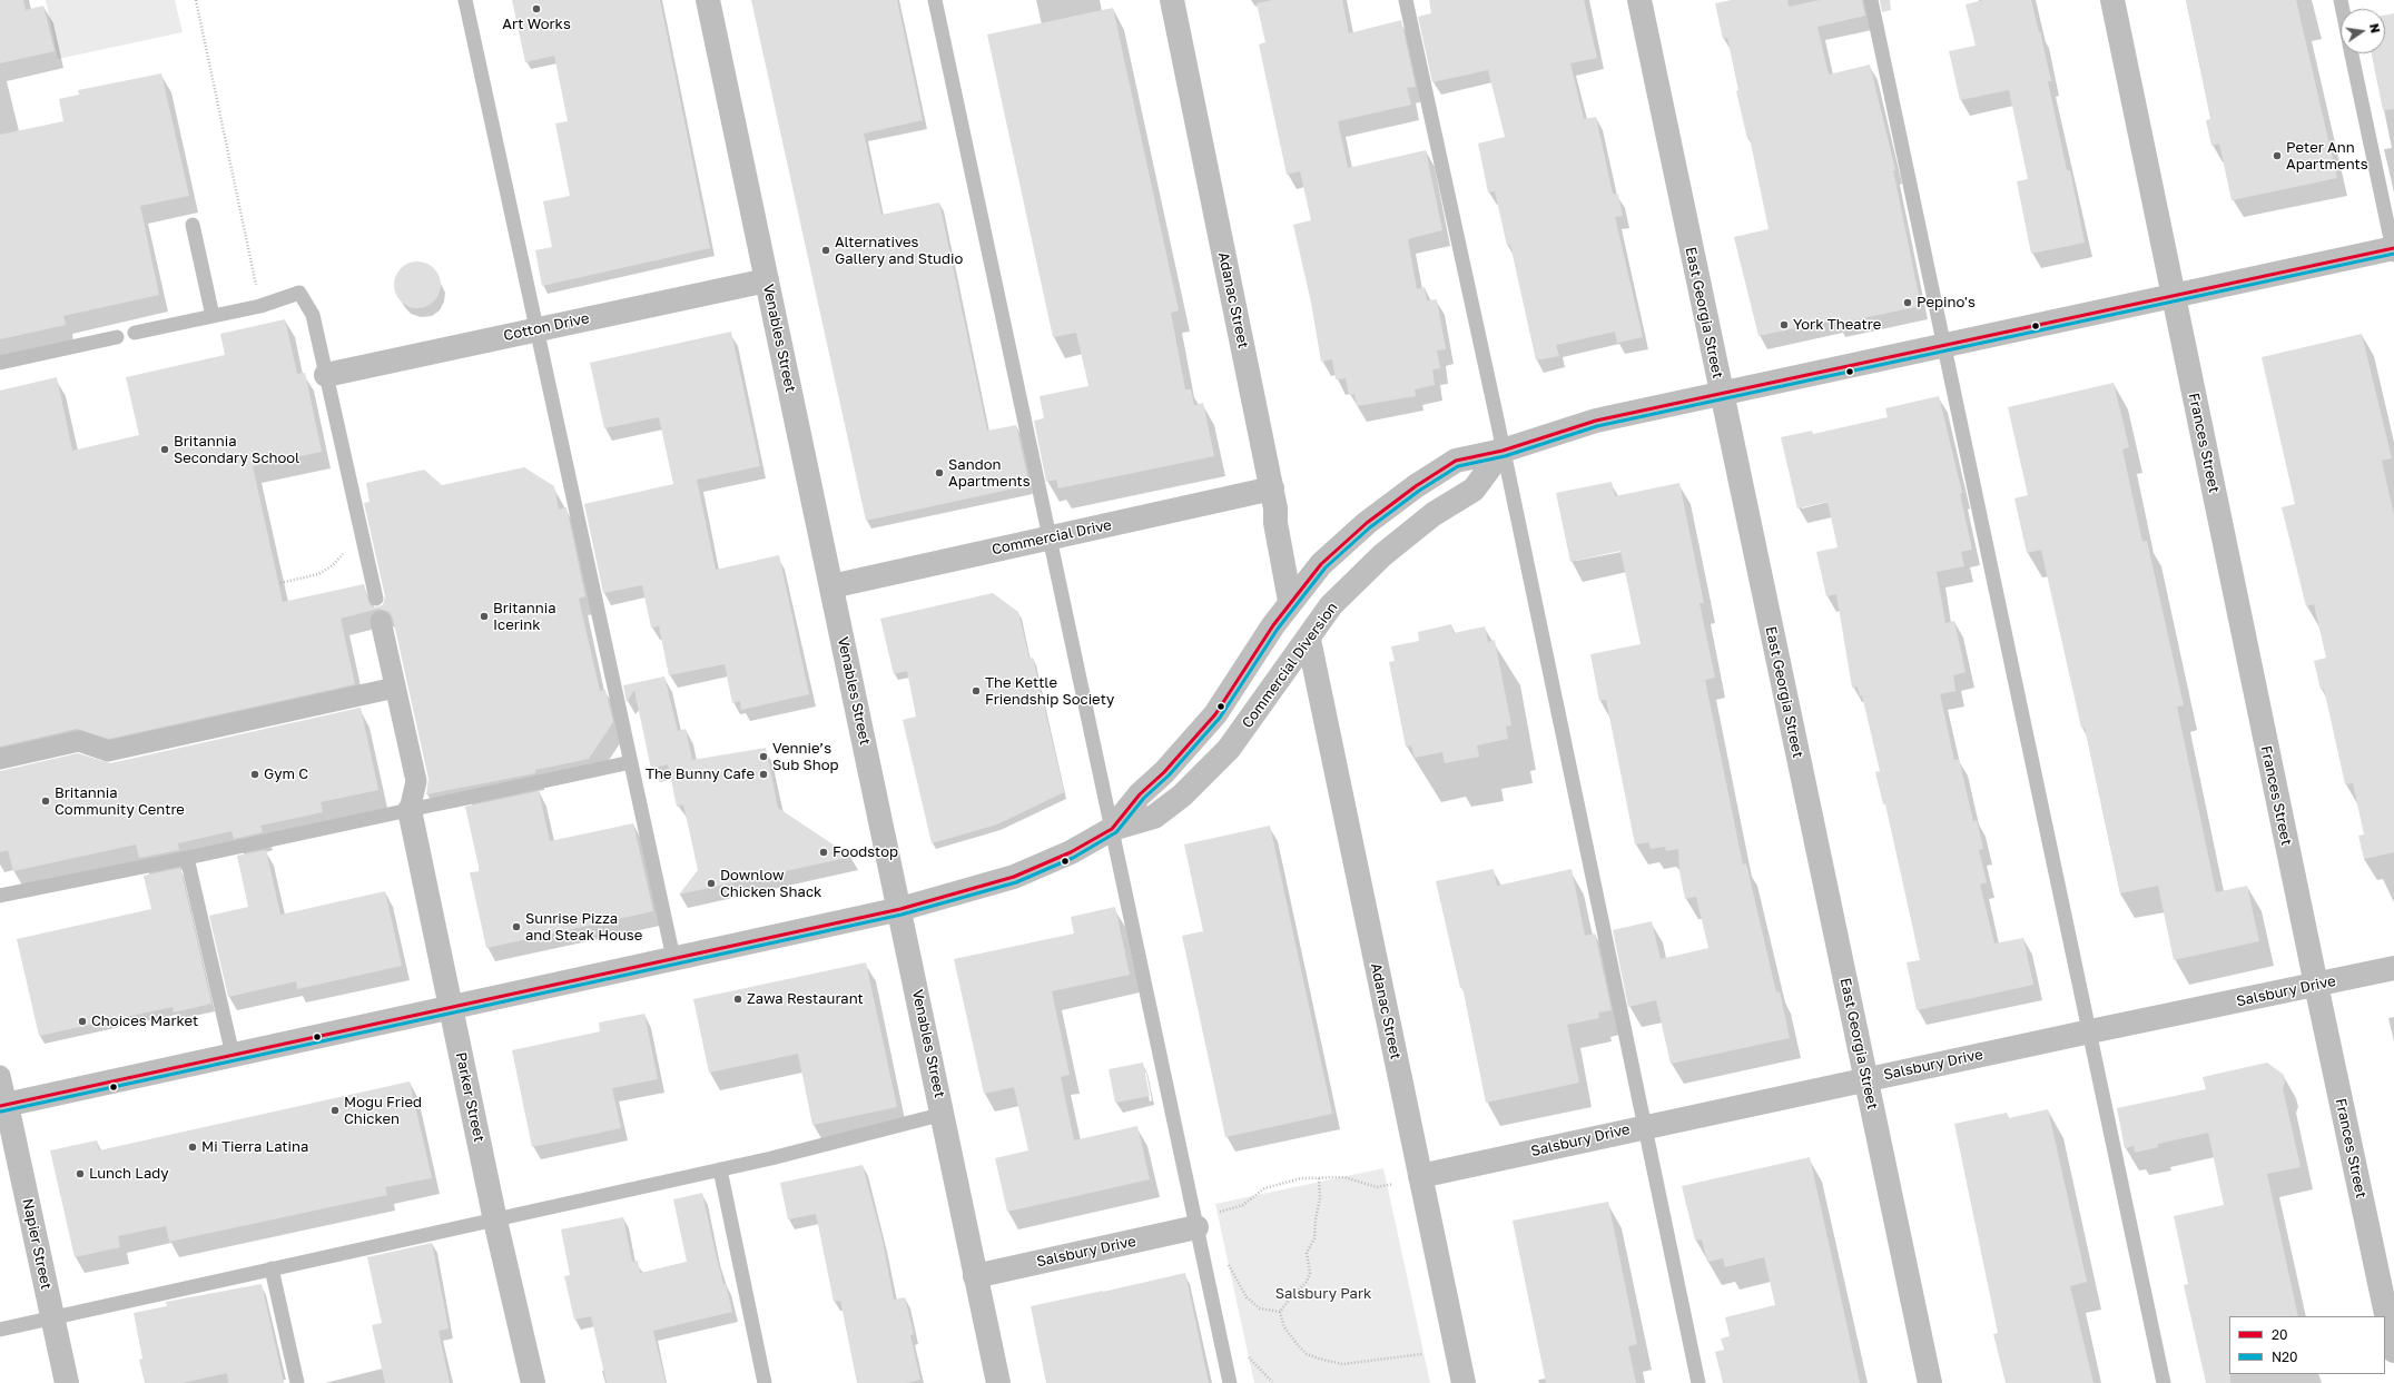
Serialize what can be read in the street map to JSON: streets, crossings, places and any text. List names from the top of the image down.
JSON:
{
  "streets": {
    "street": [
      "Adanac Street",
      "East Georgia Street",
      "Cotton Drive",
      "Venables Street",
      "Frances Street",
      "Commercial Drive",
      "Commercial Diversion",
      "Salsbury Drive",
      "Parker Street",
      "Napier Street"
    ]
  },
  "crossings": [
    ["Adanac Street", "Commercial Drive"],
    ["Adanac Street", "Commercial Diversion"],
    ["Adanac Street", "Salsbury Drive"],
    ["East Georgia Street", "Salsbury Drive"],
    ["Cotton Drive", "Venables Street"],
    ["Venables Street", "Commercial Drive"],
    ["Venables Street", "Commercial Diversion"],
    ["Venables Street", "Salsbury Drive"],
    ["Frances Street", "Salsbury Drive"]
  ],
  "parks": ["Salsbury Park"],
  "places": [
    "Art Works",
    "Peter Ann Apartments",
    "Alternatives Gallery and Studio",
    "Pepino's",
    "York Theatre",
    "Britannia Secondary School",
    "Sandon Apartments",
    "Britannia Icerink",
    "The Kettle Friendship Society",
    "Vennie’s Sub Shop",
    "Gym C",
    "The Bunny Cafe",
    "Britannia Community Centre",
    "Foodstop",
    "Downlow Chicken Shack",
    "Sunrise Pizza and Steak House",
    "Zawa Restaurant",
    "Choices Market",
    "Mogu Fried Chicken",
    "Mi Tierra Latina",
    "Lunch Lady"
  ],
  "lines": ["transit line 20", "transit line N20"],
  "legend": ["20", "N20"],
  "north": "right"
}
